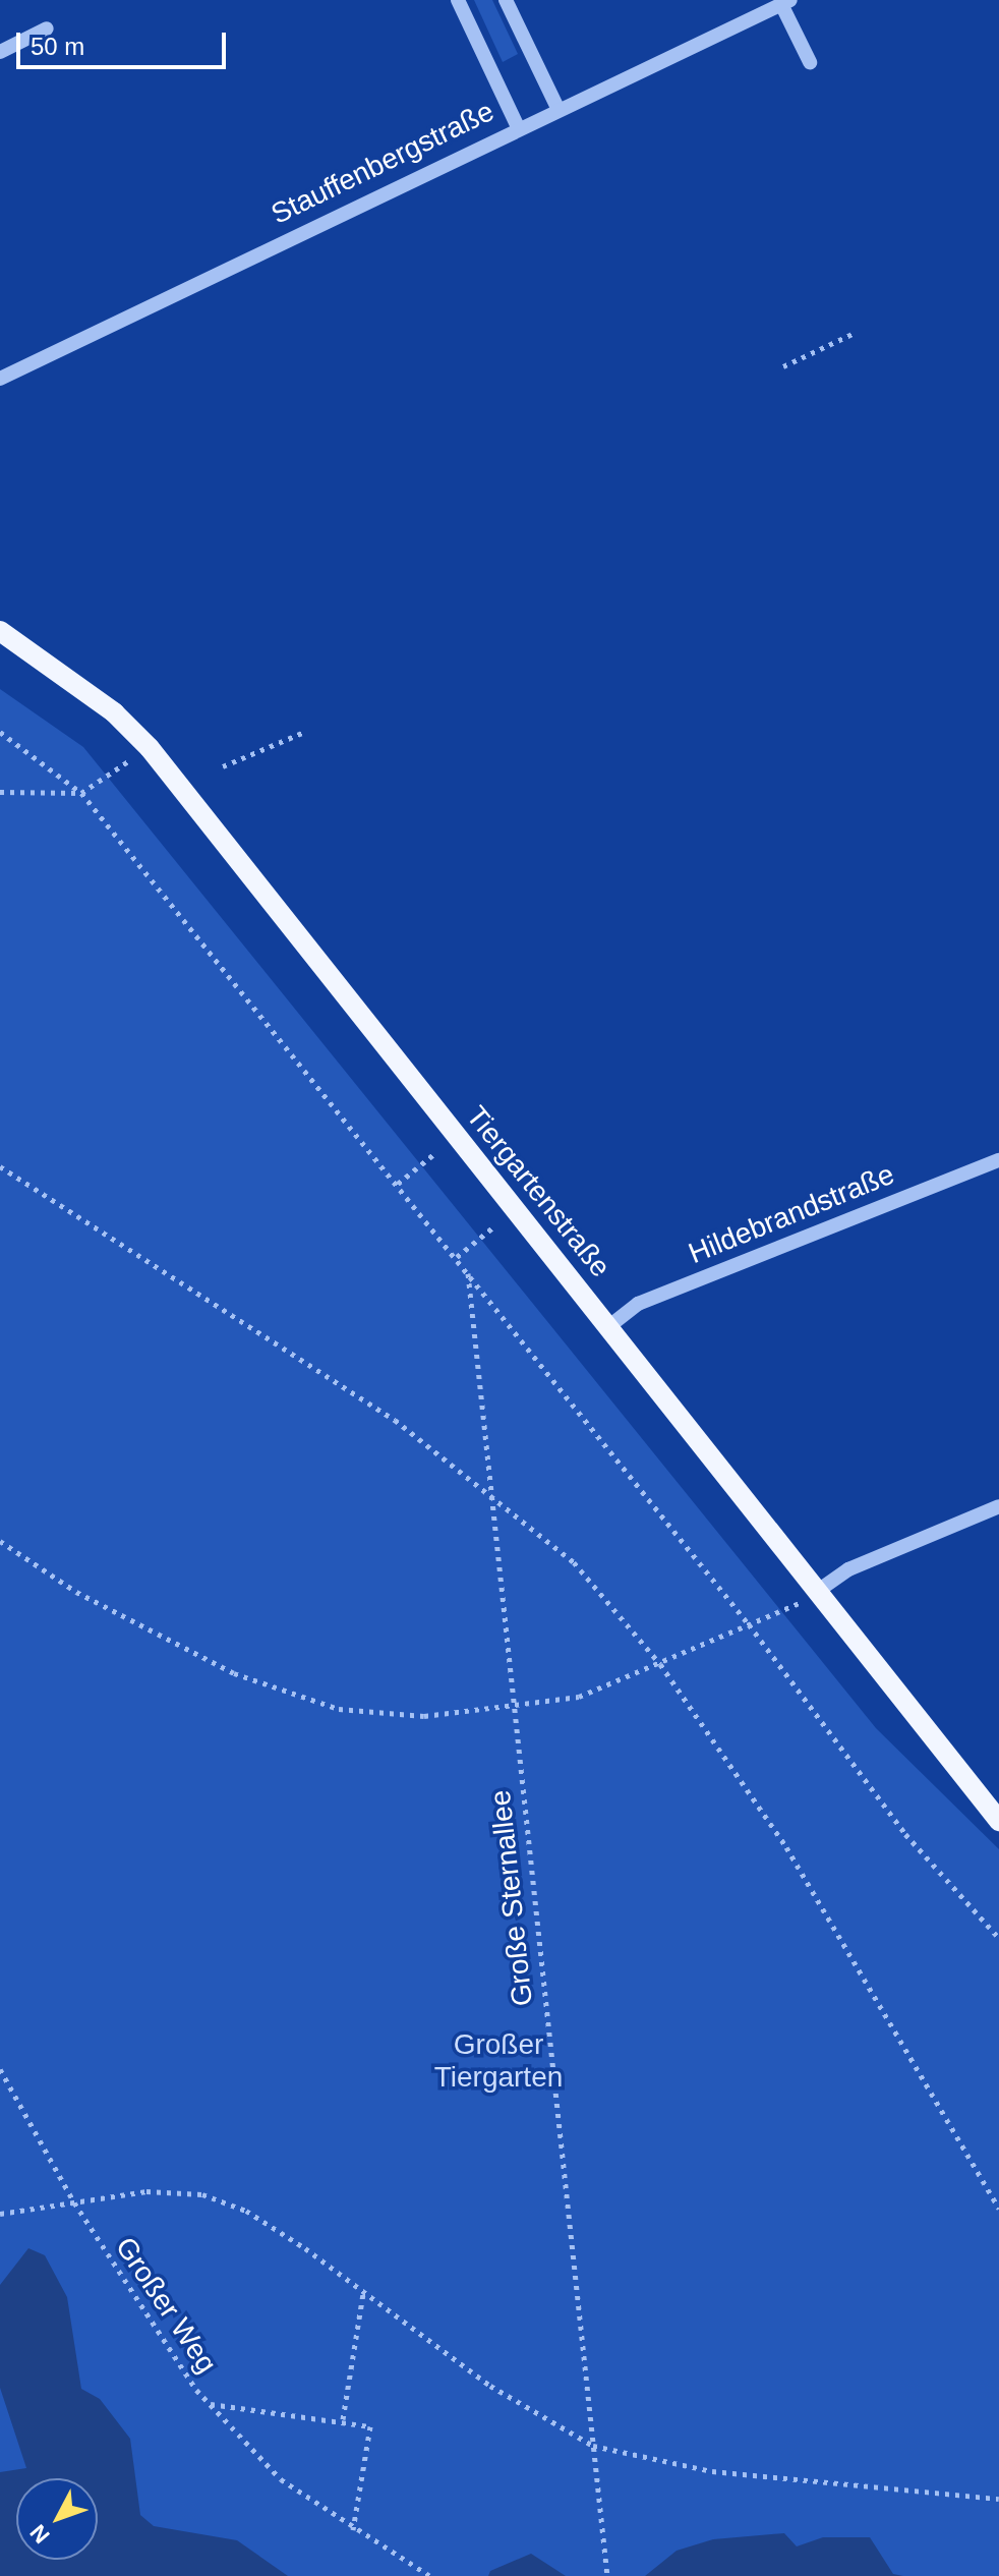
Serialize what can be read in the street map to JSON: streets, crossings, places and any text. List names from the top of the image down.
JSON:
{
  "streets": {
    "main road": ["Tiergartenstraße"],
    "street": ["Stauffenbergstraße", "Hildebrandstraße"],
    "path": ["Große Sternallee", "Großer Weg"]
  },
  "crossings": [
    ["Tiergartenstraße", "Hildebrandstraße"]
  ],
  "parks": ["Großer Tiergarten"],
  "scale_bar": "50 m",
  "north": "bottom left"
}
